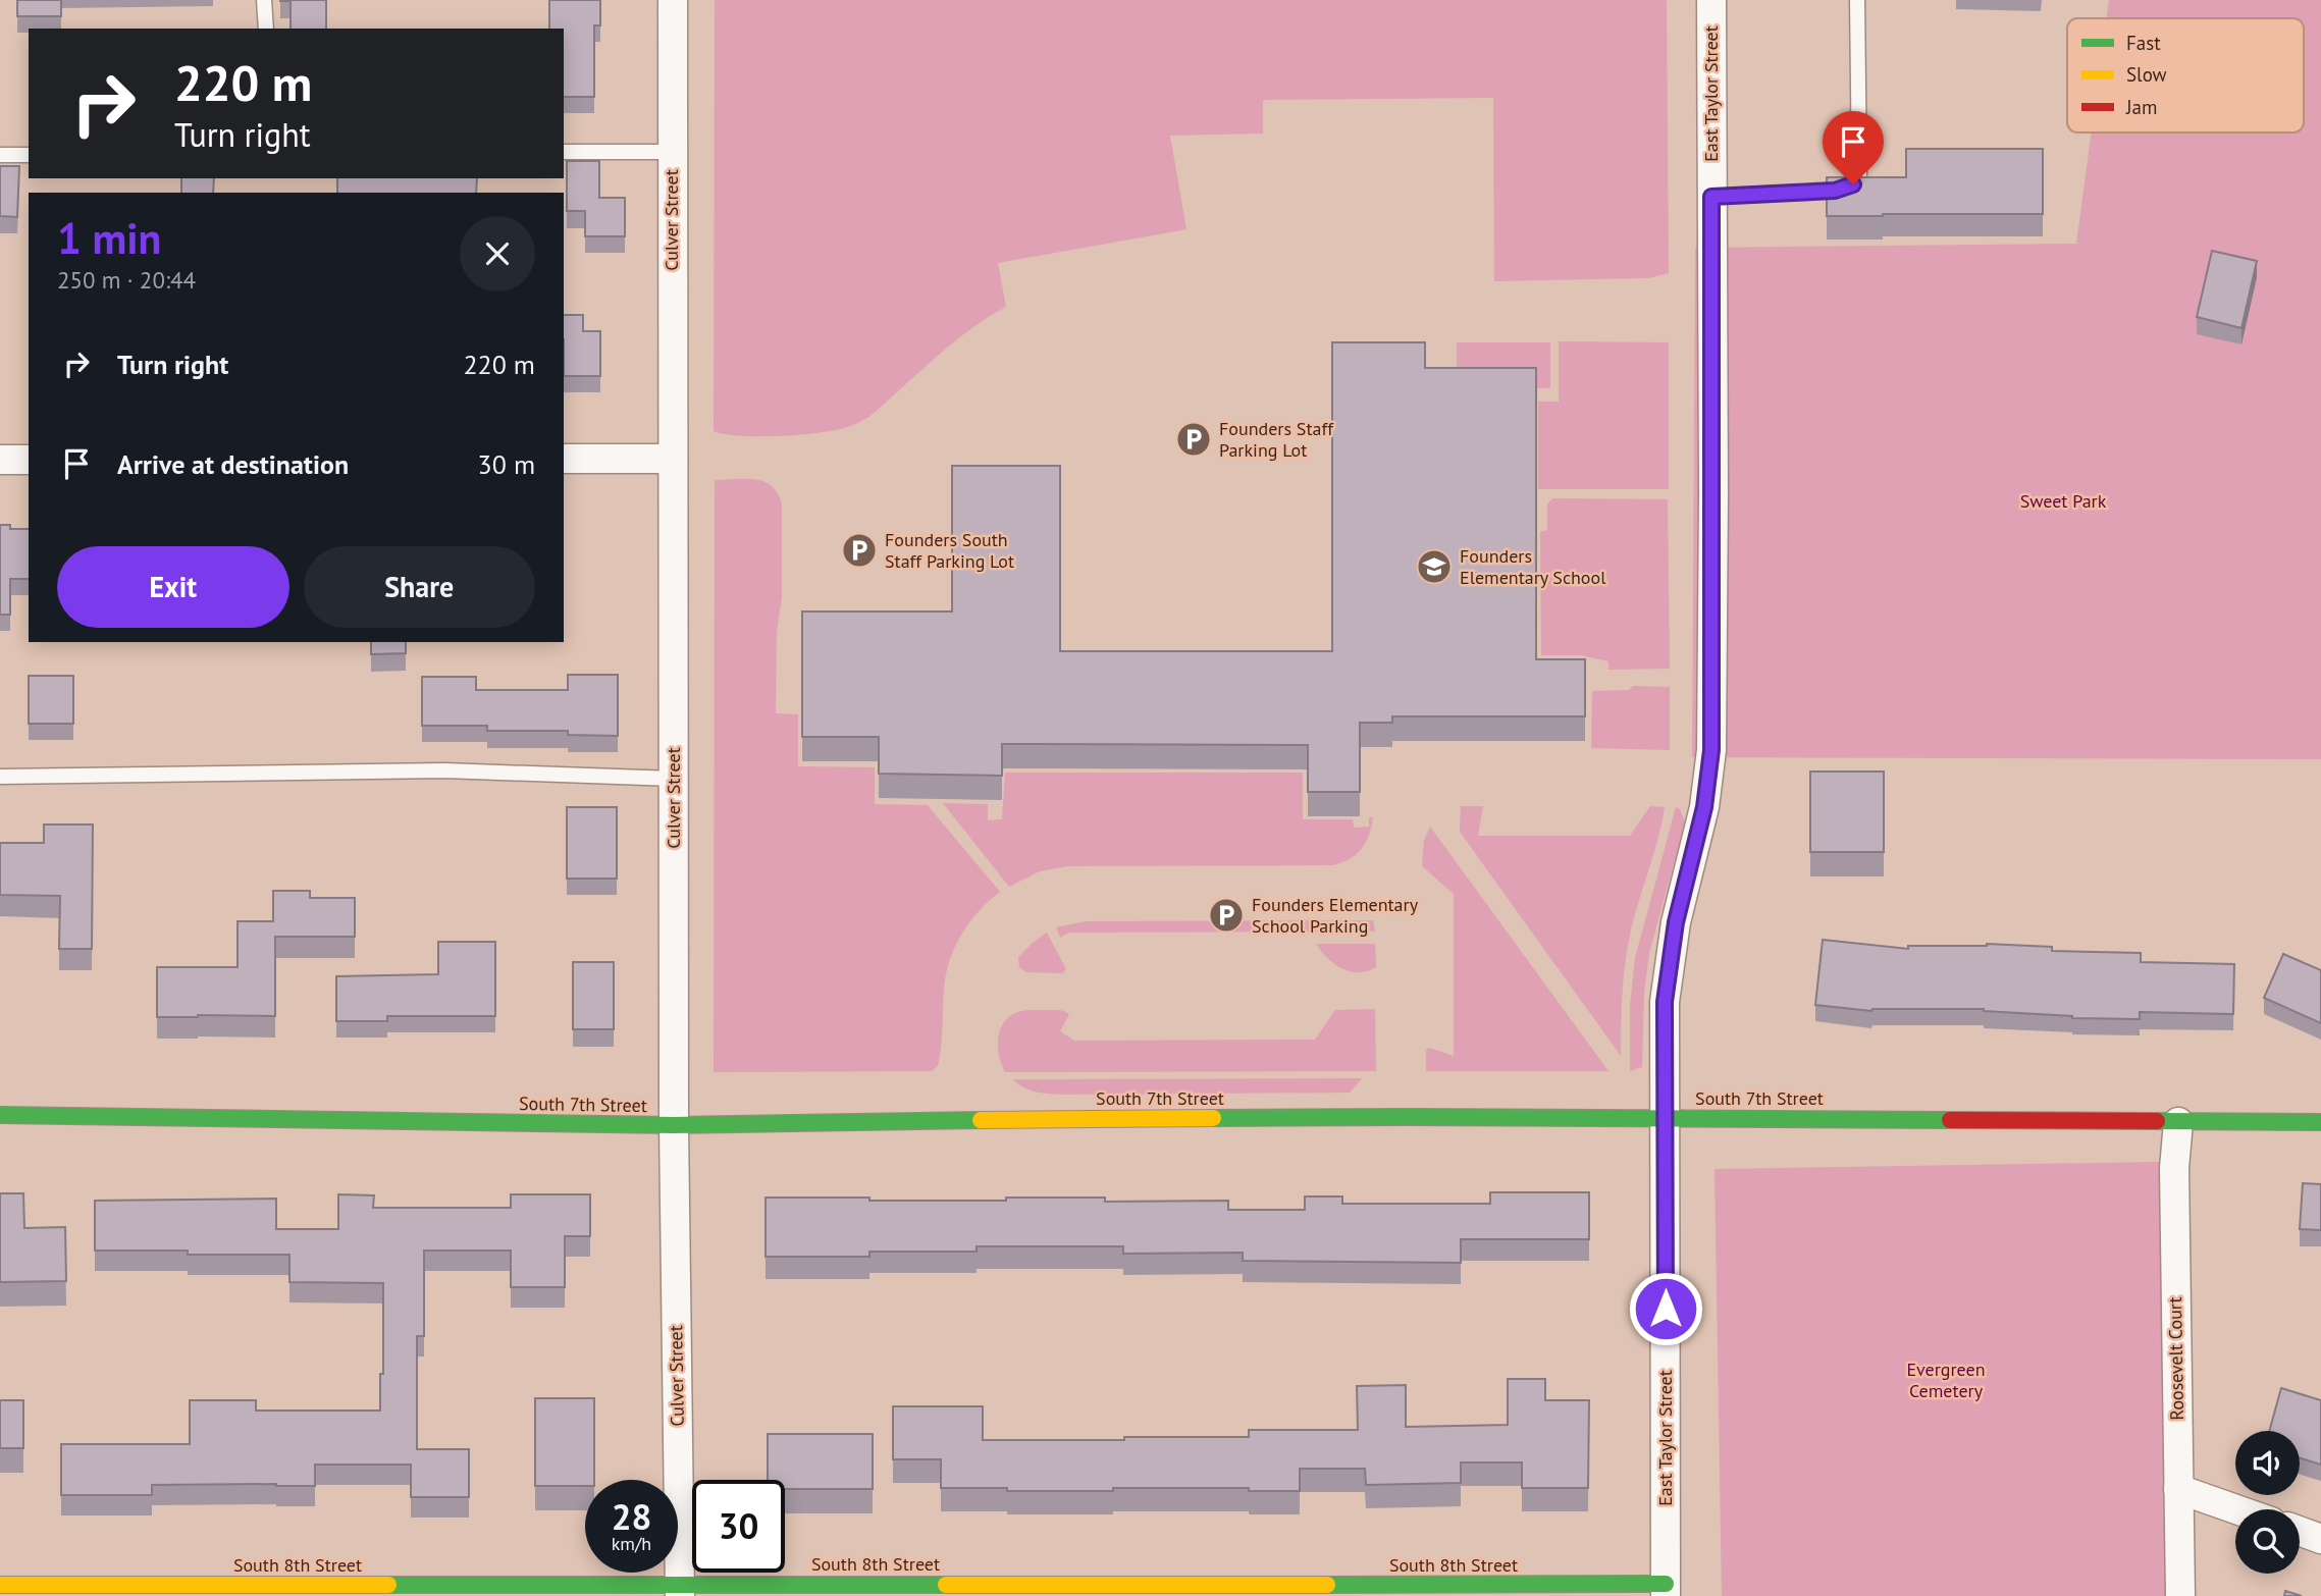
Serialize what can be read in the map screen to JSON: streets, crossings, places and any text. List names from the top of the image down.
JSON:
{
  "streets": {
    "street": [
      "East Taylor Street",
      "Culver Street",
      "South 7th Street",
      "Roosevelt Court",
      "South 8th Street"
    ]
  },
  "crossings": [
    ["East Taylor Street", "South 7th Street"],
    ["East Taylor Street", "South 8th Street"],
    ["Culver Street", "South 7th Street"],
    ["Culver Street", "South 8th Street"],
    ["South 7th Street", "Roosevelt Court"]
  ],
  "parks": ["Sweet Park", "Evergreen Cemetery"],
  "places": {
    "parking": ["Founders Staff Parking Lot", "Founders South Staff Parking Lot", "Founders Elementary School Parking"],
    "school or university": ["Founders Elementary School"]
  },
  "legend": ["Fast", "Slow", "Jam"],
  "page": {
    "turn": ["220 m", "Turn right"],
    "heading": ["1 min", "250 m · 20:44"],
    "list": [
      {
        "name": "Turn right",
        "value": "220 m"
      },
      {
        "name": "Arrive at destination",
        "value": "30 m"
      }
    ],
    "buttons": ["Exit", "Share"],
    "speed": "28 km/h",
    "limit": "30"
  }
}
